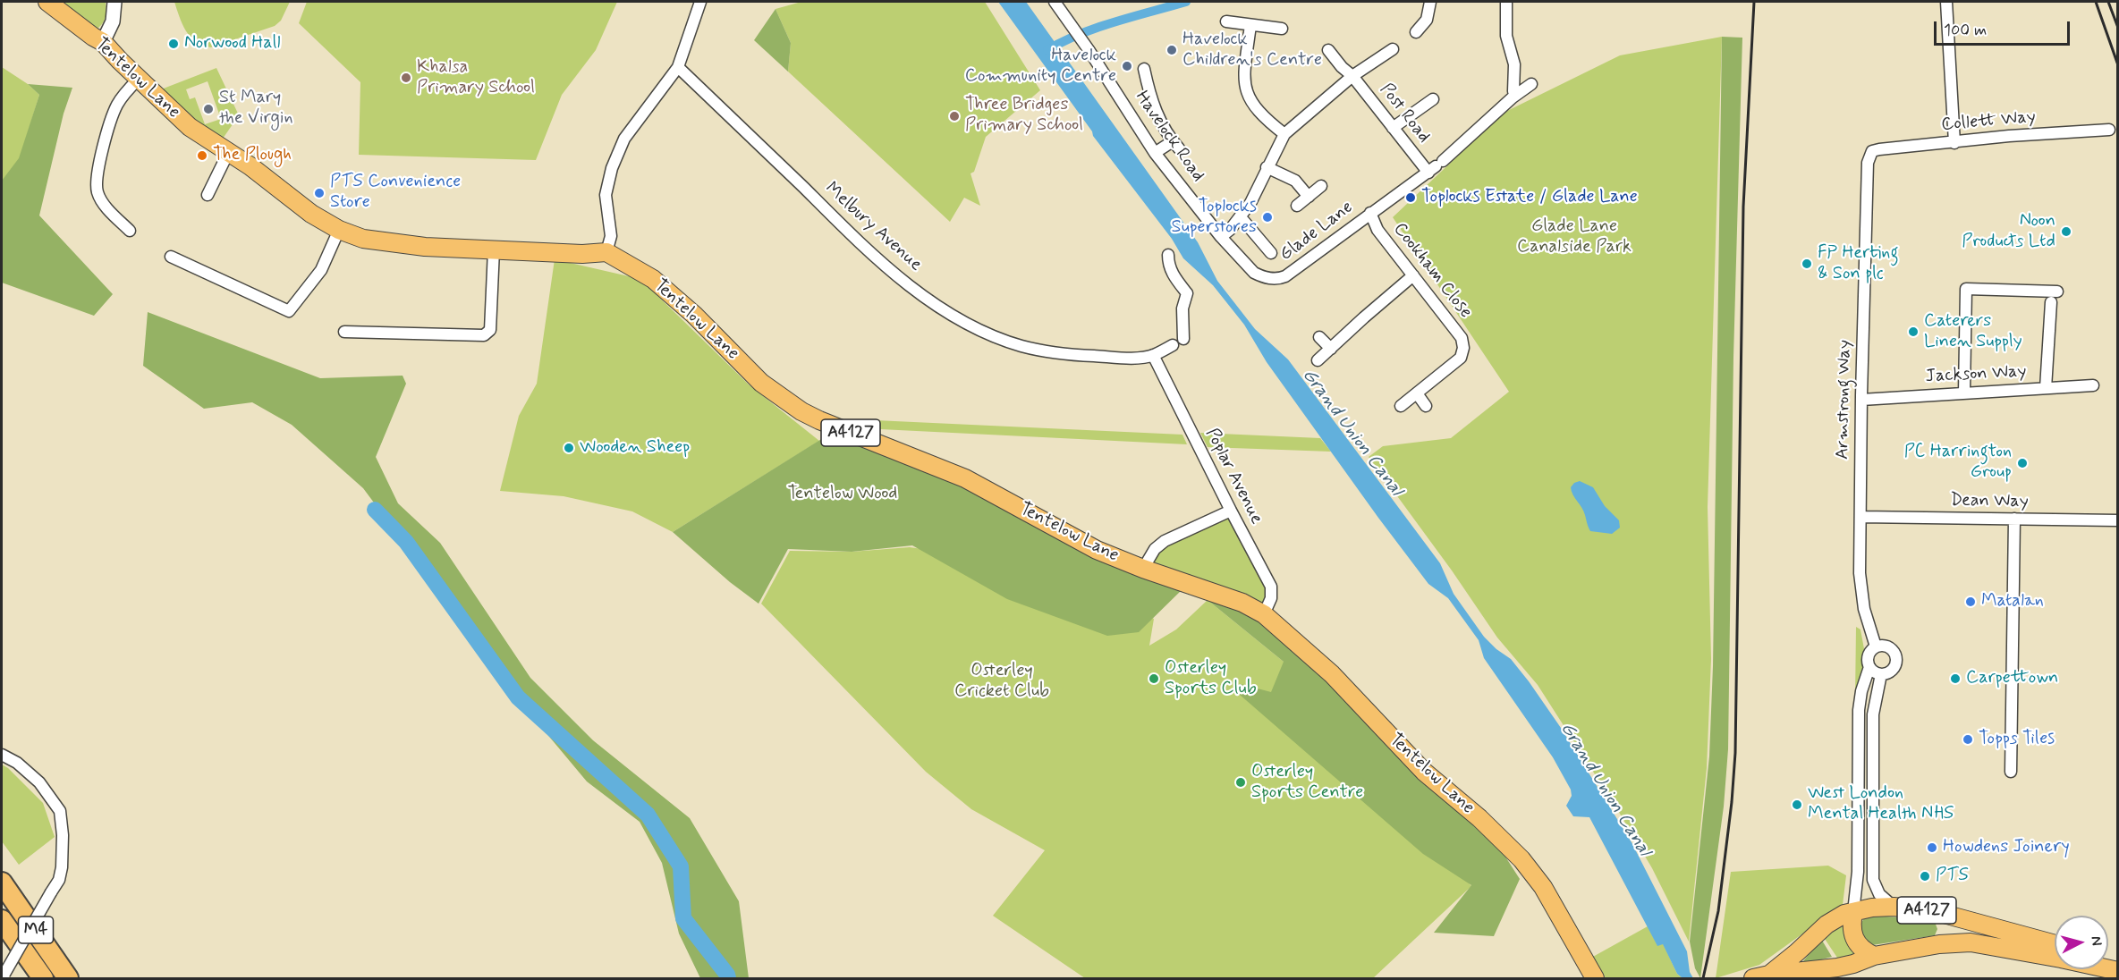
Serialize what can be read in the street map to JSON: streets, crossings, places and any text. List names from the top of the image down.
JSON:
{
  "streets": {
    "highway": ["M4"],
    "main road": ["Tentelow Lane", "A4127"],
    "street": [
      "Post Road",
      "Collett Way",
      "Havelock Road",
      "Melbury Avenue",
      "Glade Lane",
      "Cookham Close",
      "Jackson Way",
      "Armstrong Way",
      "Poplar Avenue",
      "Dean Way"
    ]
  },
  "crossings": [
    ["Tentelow Lane", "Poplar Avenue"],
    ["Post Road", "Glade Lane"],
    ["Collett Way", "Armstrong Way"],
    ["Havelock Road", "Glade Lane"],
    ["Melbury Avenue", "Poplar Avenue"],
    ["Glade Lane", "Cookham Close"],
    ["Jackson Way", "Armstrong Way"],
    ["Armstrong Way", "Dean Way"]
  ],
  "water": ["Grand Union Canal"],
  "parks": ["Glade Lane Canalside Park", "Tentelow Wood", "Osterley Cricket Club"],
  "places": [
    "Norwood Hall",
    "Havelock Children's Centre",
    "Havelock Community Centre",
    "Khalsa Primary School",
    "St Mary the Virgin",
    "Three Bridges Primary School",
    "The Plough",
    "PTS Convenience Store",
    "Toplocks Estate / Glade Lane",
    "Toplocks Superstores",
    "Noon Products Ltd",
    "FP Herting & Son plc",
    "Caterers Linen Supply",
    "Wooden Sheep",
    "PC Harrington Group",
    "Matalan",
    "Osterley Sports Club",
    "Carpettown",
    "Topps Tiles",
    "Osterley Sports Centre",
    "West London Mental Health NHS",
    "Howdens Joinery",
    "PTS"
  ],
  "scale_bar": "100 m",
  "north": "right"
}
